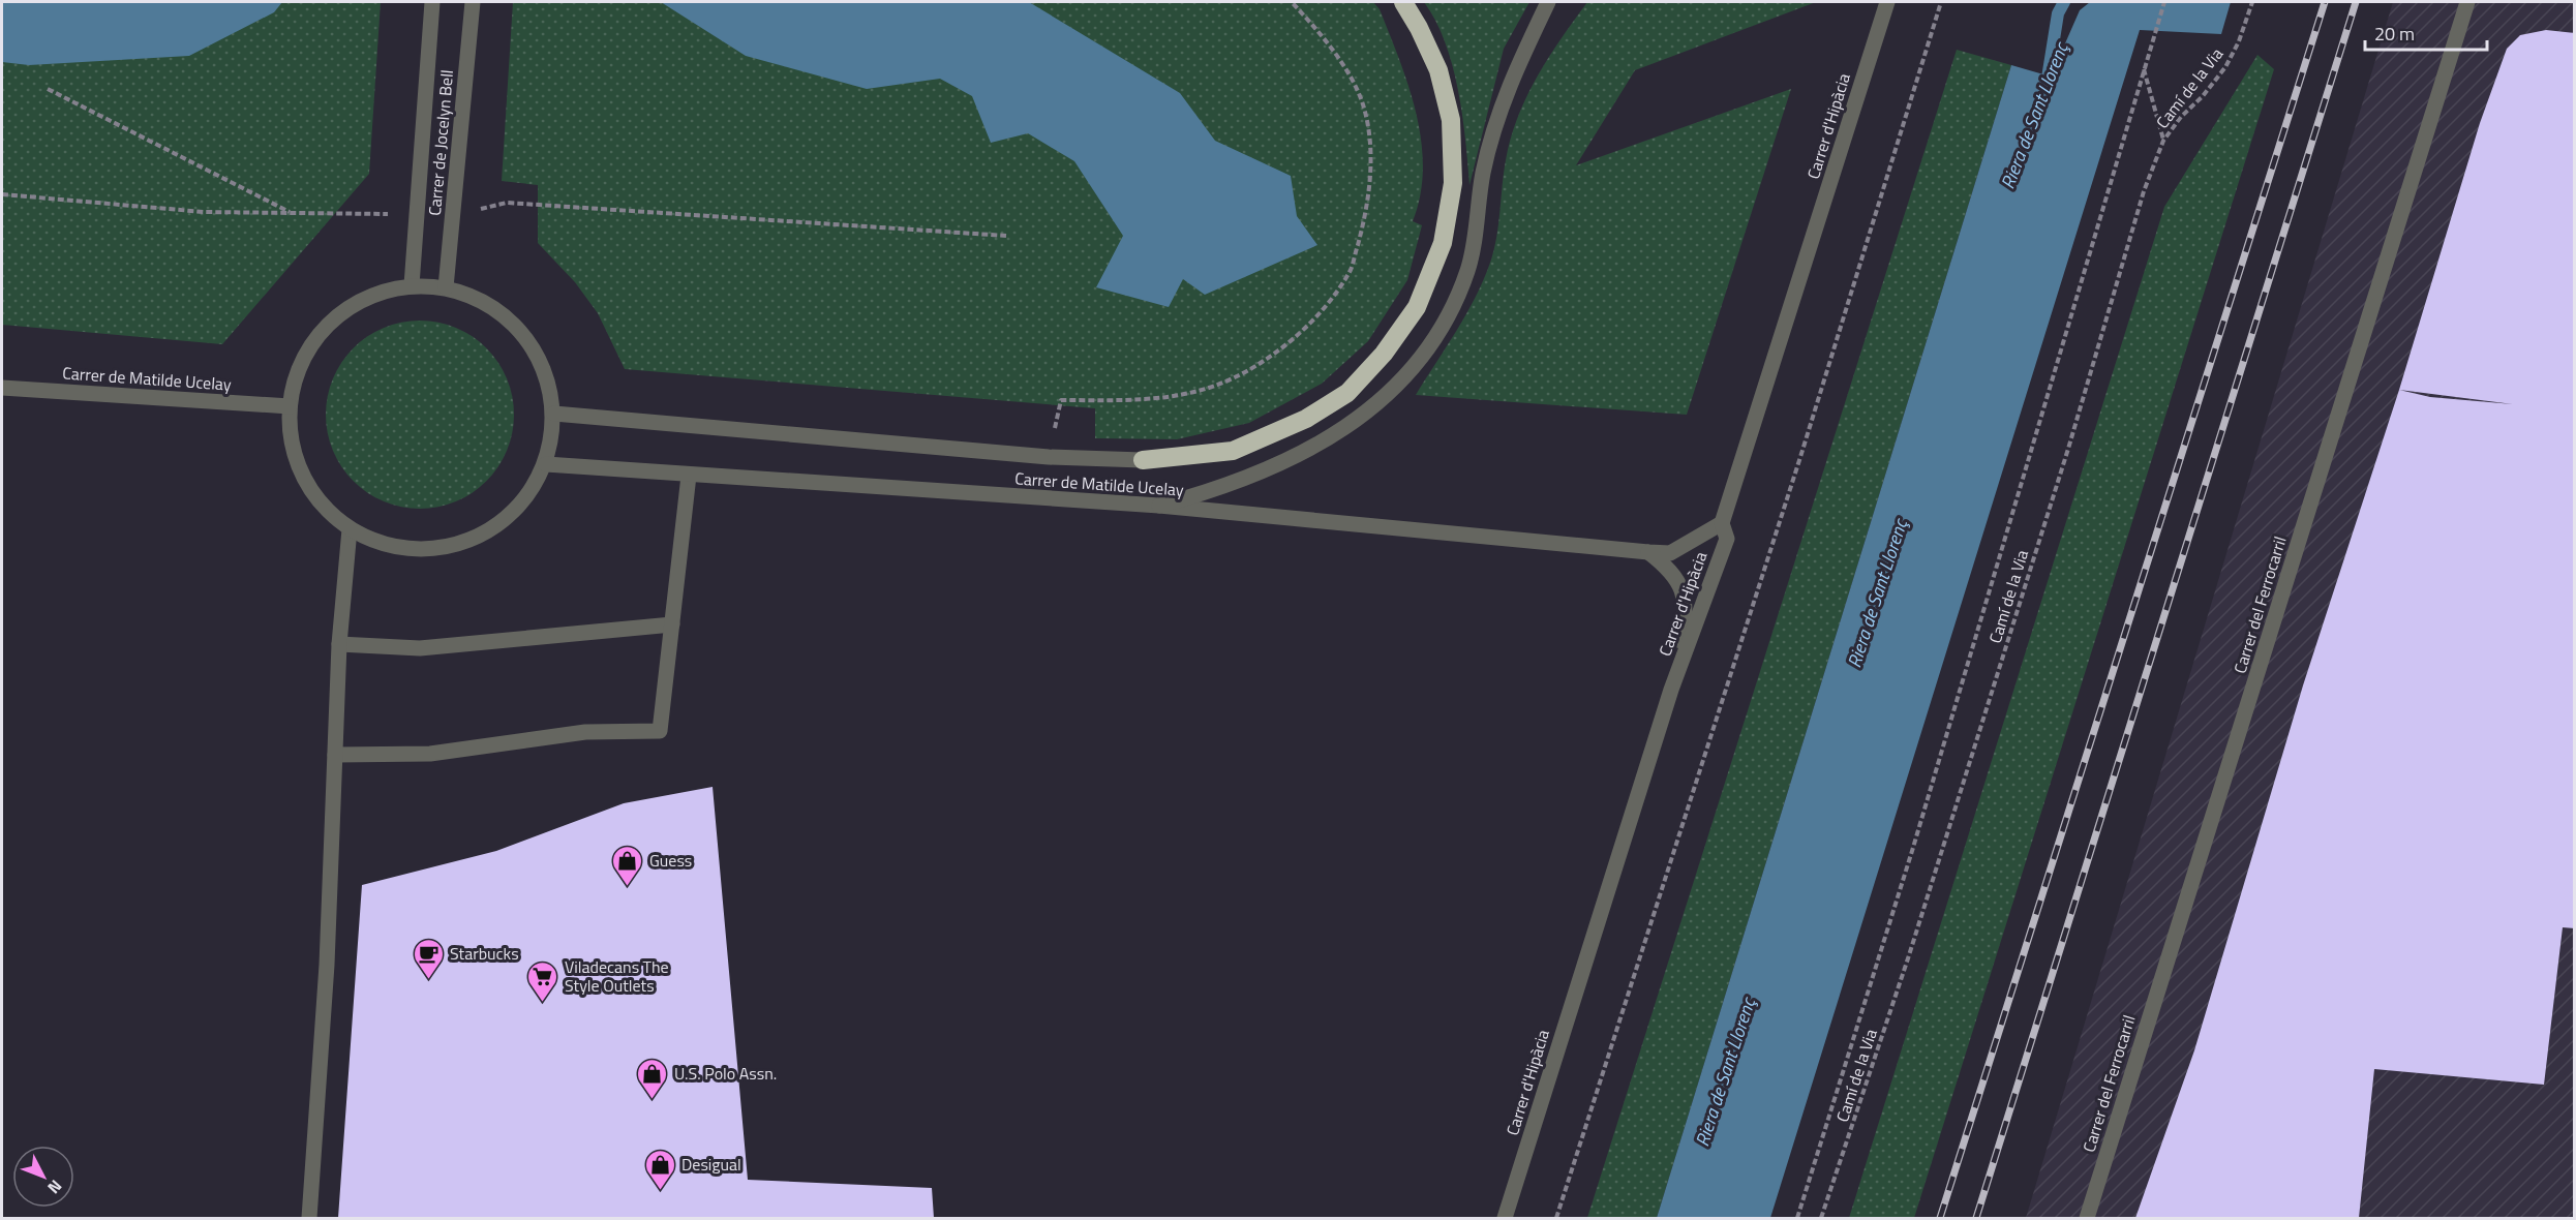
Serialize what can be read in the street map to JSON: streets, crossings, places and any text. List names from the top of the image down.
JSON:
{
  "streets": {
    "street": [
      "Carrer d'Hipàcia",
      "Carrer de Jocelyn Bell",
      "Carrer de Matilde Ucelay",
      "Carrer del Ferrocarril"
    ],
    "path": ["Camí de la Via"]
  },
  "crossings": [
    ["Carrer d'Hipàcia", "Carrer de Matilde Ucelay"]
  ],
  "water": ["Riera de Sant Llorenç"],
  "places": {
    "shop": ["Guess", "U.S. Polo Assn.", "Desigual"],
    "cafe": ["Starbucks"],
    "supermarket": ["Viladecans The Style Outlets"]
  },
  "scale_bar": "20 m",
  "north": "bottom right"
}
